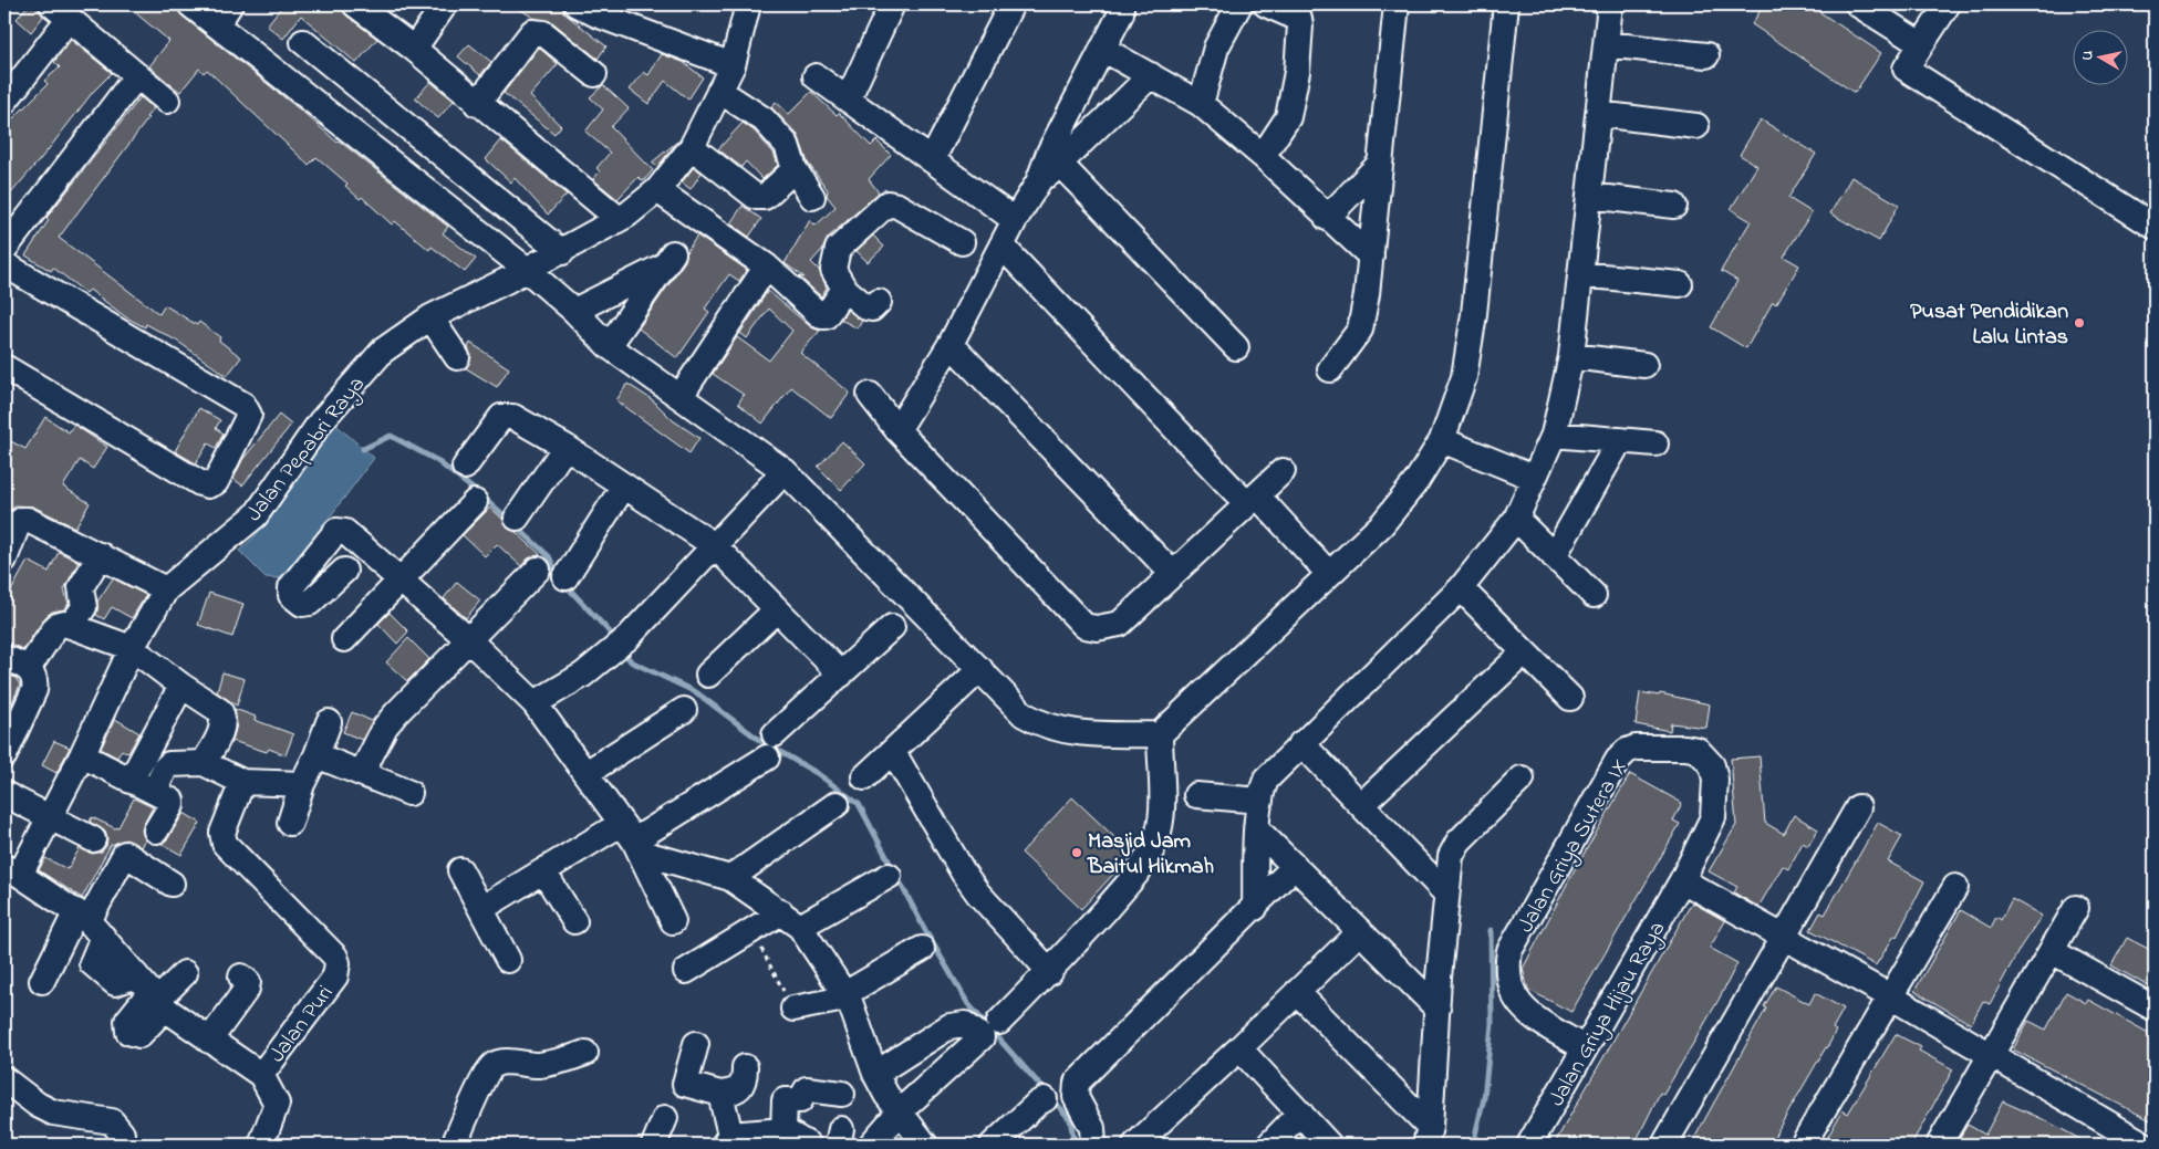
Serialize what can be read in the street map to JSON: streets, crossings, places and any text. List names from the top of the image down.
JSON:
{
  "streets": {
    "street": [
      "Jalan Pepabri Raya",
      "Jalan Griya Sutera IX",
      "Jalan Griya Hijau Raya",
      "Jalan Puri"
    ]
  },
  "crossings": [
    ["Jalan Griya Sutera IX", "Jalan Griya Hijau Raya"]
  ],
  "places": ["Pusat Pendidikan Lalu Lintas", "Masjid Jam Baitul Hikmah"],
  "north": "left"
}
